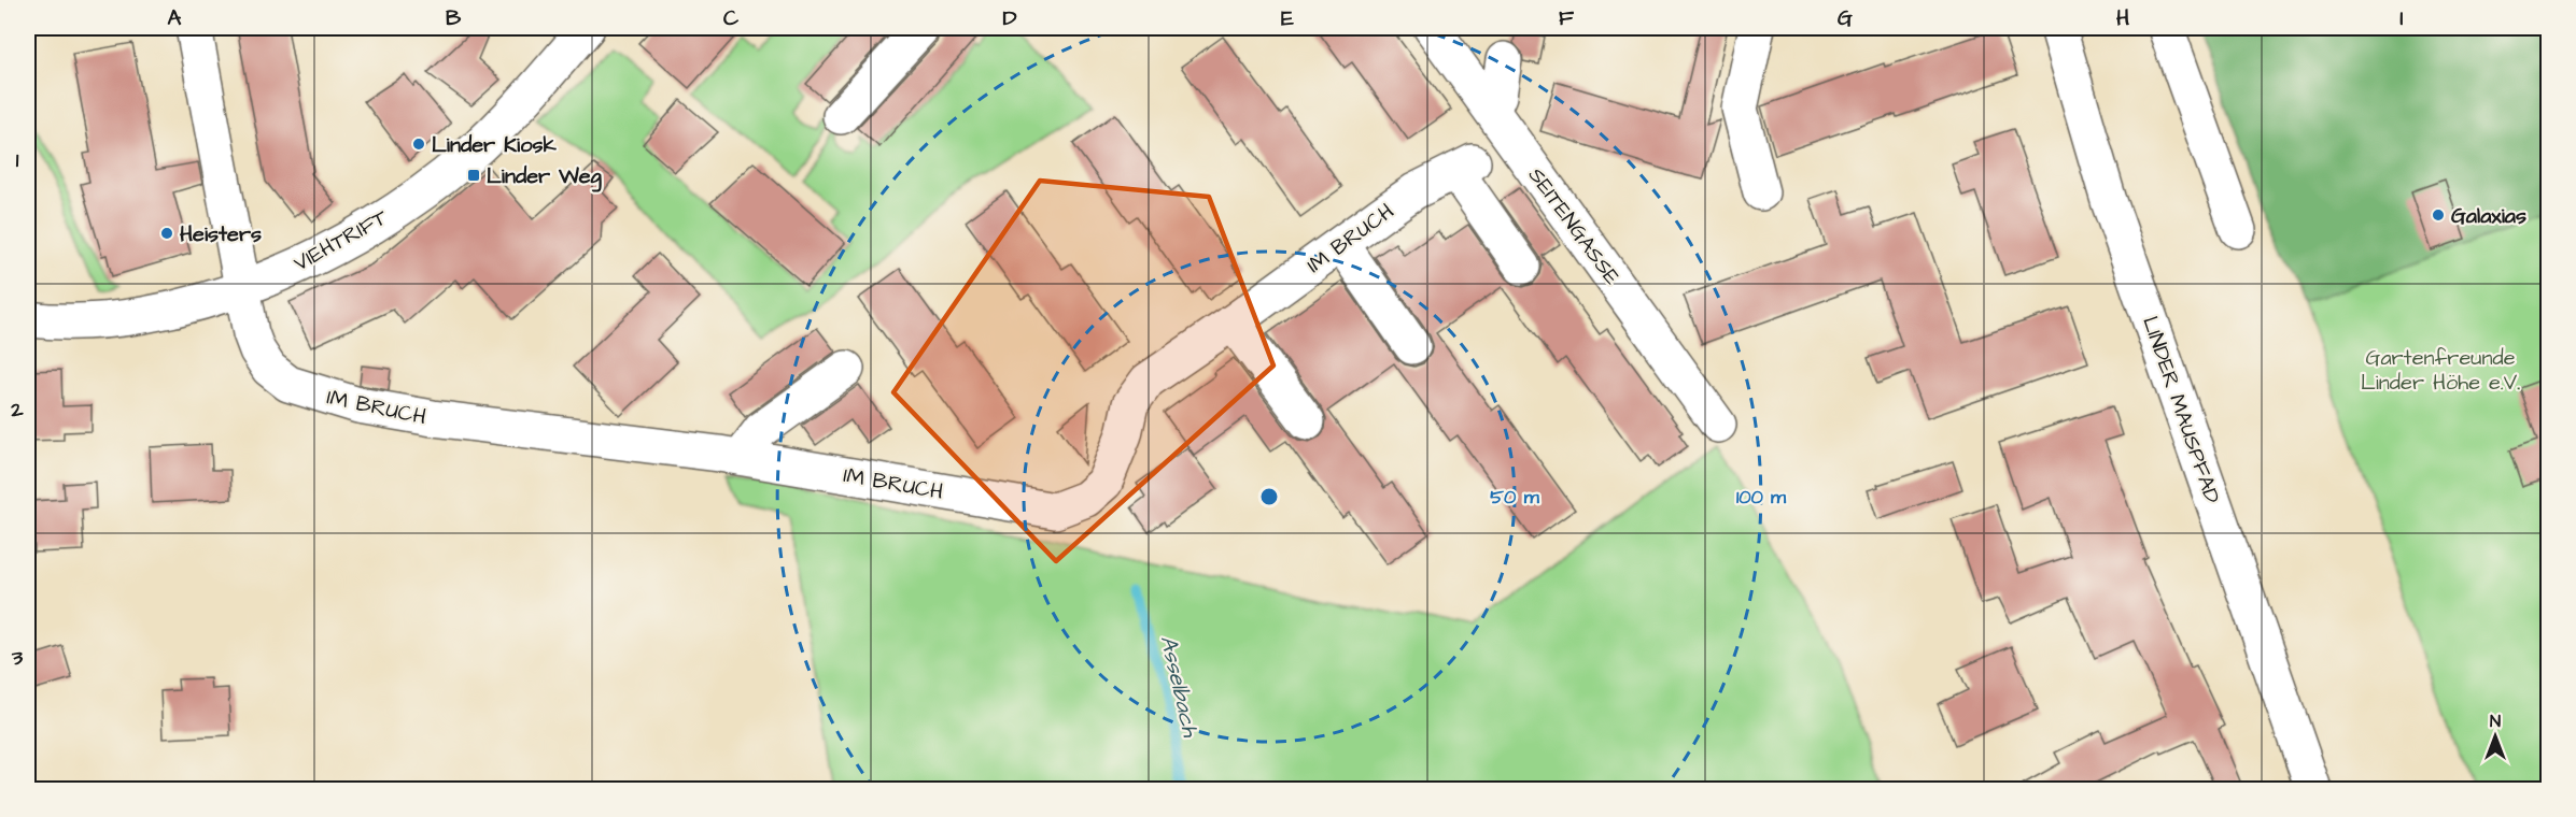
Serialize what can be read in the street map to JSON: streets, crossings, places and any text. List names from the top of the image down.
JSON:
{
  "streets": {
    "street": [
      "SEITENGASSE",
      "IM BRUCH",
      "VIEHTRIFT",
      "LINDER MAUSPFAD"
    ]
  },
  "crossings": [
    ["IM BRUCH", "VIEHTRIFT"]
  ],
  "water": ["Asselbach"],
  "parks": ["Gartenfreunde Linder Höhe e.V."],
  "places": {
    "other": ["Linder Kiosk", "Galaxias", "Heisters"],
    "transit": ["Linder Weg"]
  },
  "north": "top",
  "grid": {
    "columns": [
      "A",
      "B",
      "C",
      "D",
      "E",
      "F",
      "G",
      "H",
      "I"
    ],
    "rows": ["1", "2", "3"]
  },
  "rings": ["50 m", "100 m"]
}
